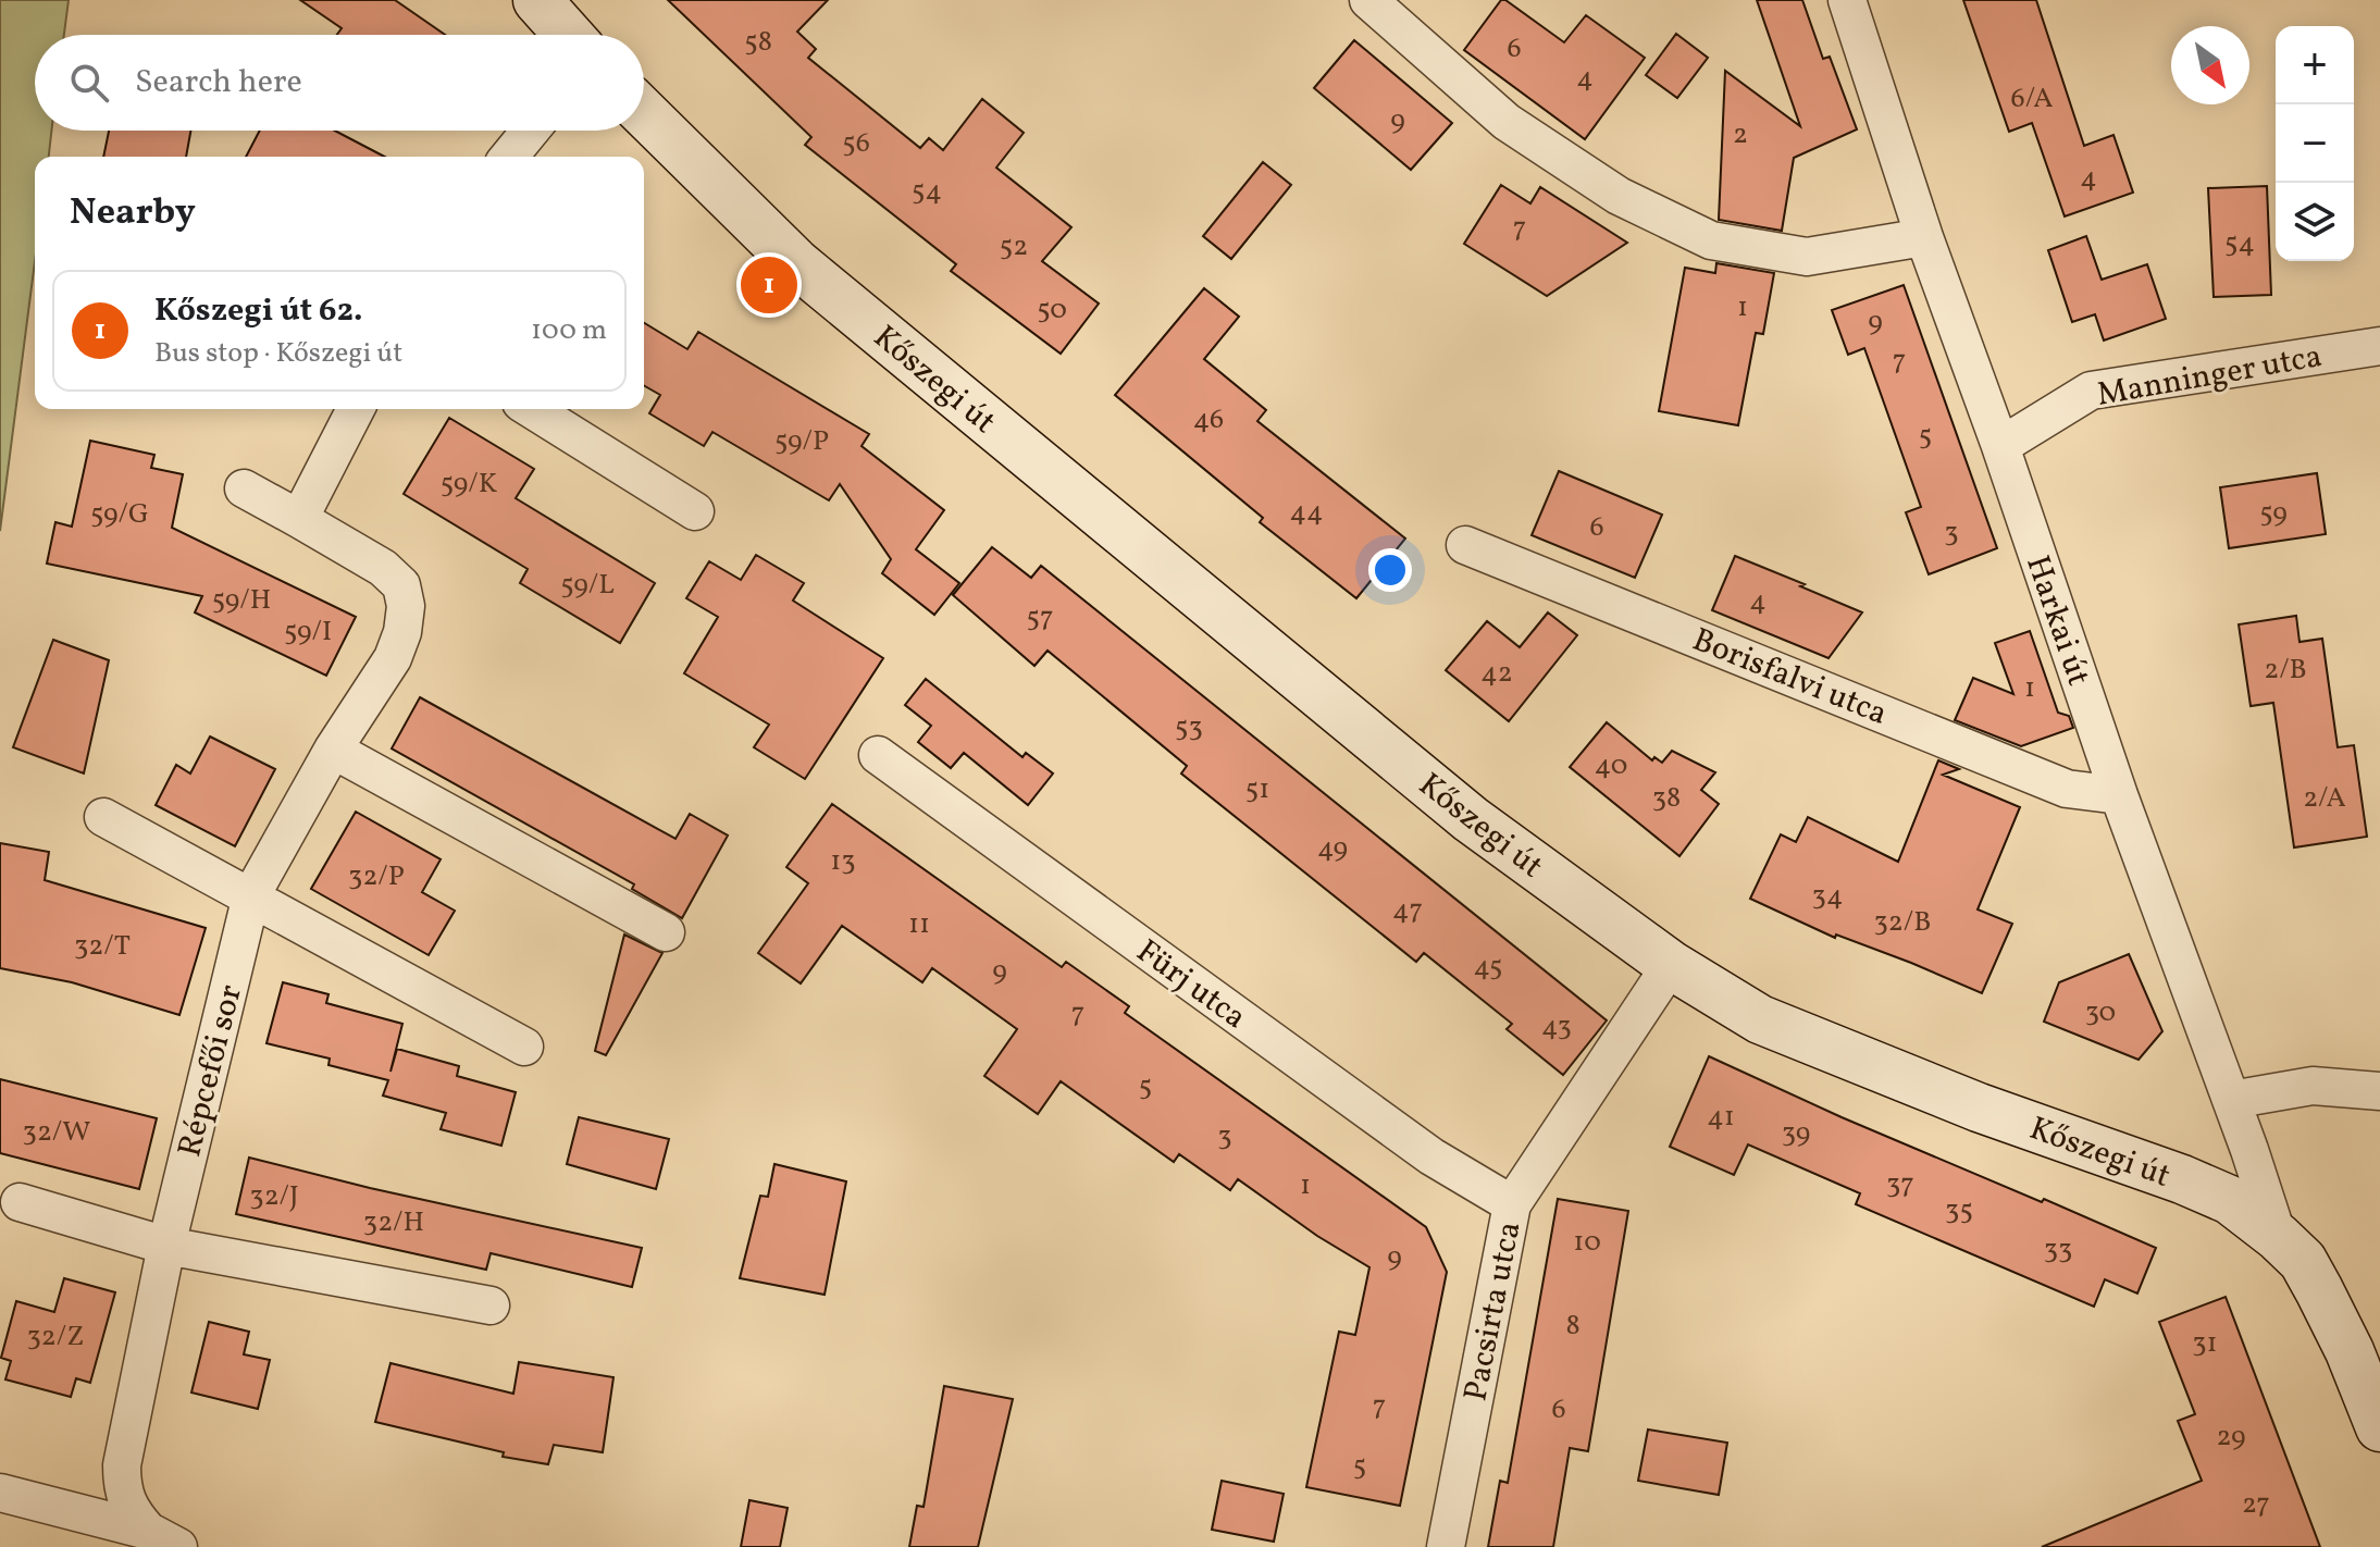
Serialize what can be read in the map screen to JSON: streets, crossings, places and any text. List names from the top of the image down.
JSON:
{
  "streets": {
    "main road": ["Kőszegi út"],
    "street": [
      "Manninger utca",
      "Harkai út",
      "Borisfalvi utca",
      "Fürj utca",
      "Répcefői sor",
      "Pacsirta utca"
    ]
  },
  "crossings": [
    ["Manninger utca", "Harkai út"],
    ["Kőszegi út", "Harkai út"],
    ["Kőszegi út", "Pacsirta utca"],
    ["Harkai út", "Borisfalvi utca"],
    ["Fürj utca", "Pacsirta utca"]
  ],
  "house_numbers": [
    "58",
    "6",
    "4",
    "6/A",
    "9",
    "2",
    "56",
    "4",
    "54",
    "7",
    "54",
    "52",
    "1",
    "50",
    "9",
    "7",
    "46",
    "5",
    "59/P",
    "59/K",
    "44",
    "59",
    "59/G",
    "6",
    "3",
    "59/L",
    "59/H",
    "4",
    "57",
    "59/I",
    "2/B",
    "42",
    "1",
    "53",
    "40",
    "51",
    "38",
    "2/A",
    "49",
    "13",
    "32/P",
    "34",
    "47",
    "32/B",
    "11",
    "32/T",
    "45",
    "9",
    "30",
    "7",
    "43",
    "5",
    "41",
    "32/W",
    "39",
    "3",
    "37",
    "1",
    "32/J",
    "35",
    "32/H",
    "10",
    "33",
    "9",
    "8",
    "32/Z",
    "31",
    "7",
    "6",
    "29",
    "5",
    "27"
  ],
  "north": "bottom right",
  "page": {
    "map_buttons": ["+", "−"],
    "search": "Search here",
    "heading": "Nearby",
    "pins": "1",
    "list": [
      {
        "mark": "1",
        "name": "Kőszegi út 62.",
        "note": "Bus stop · Kőszegi út",
        "value": "100 m"
      }
    ]
  }
}
